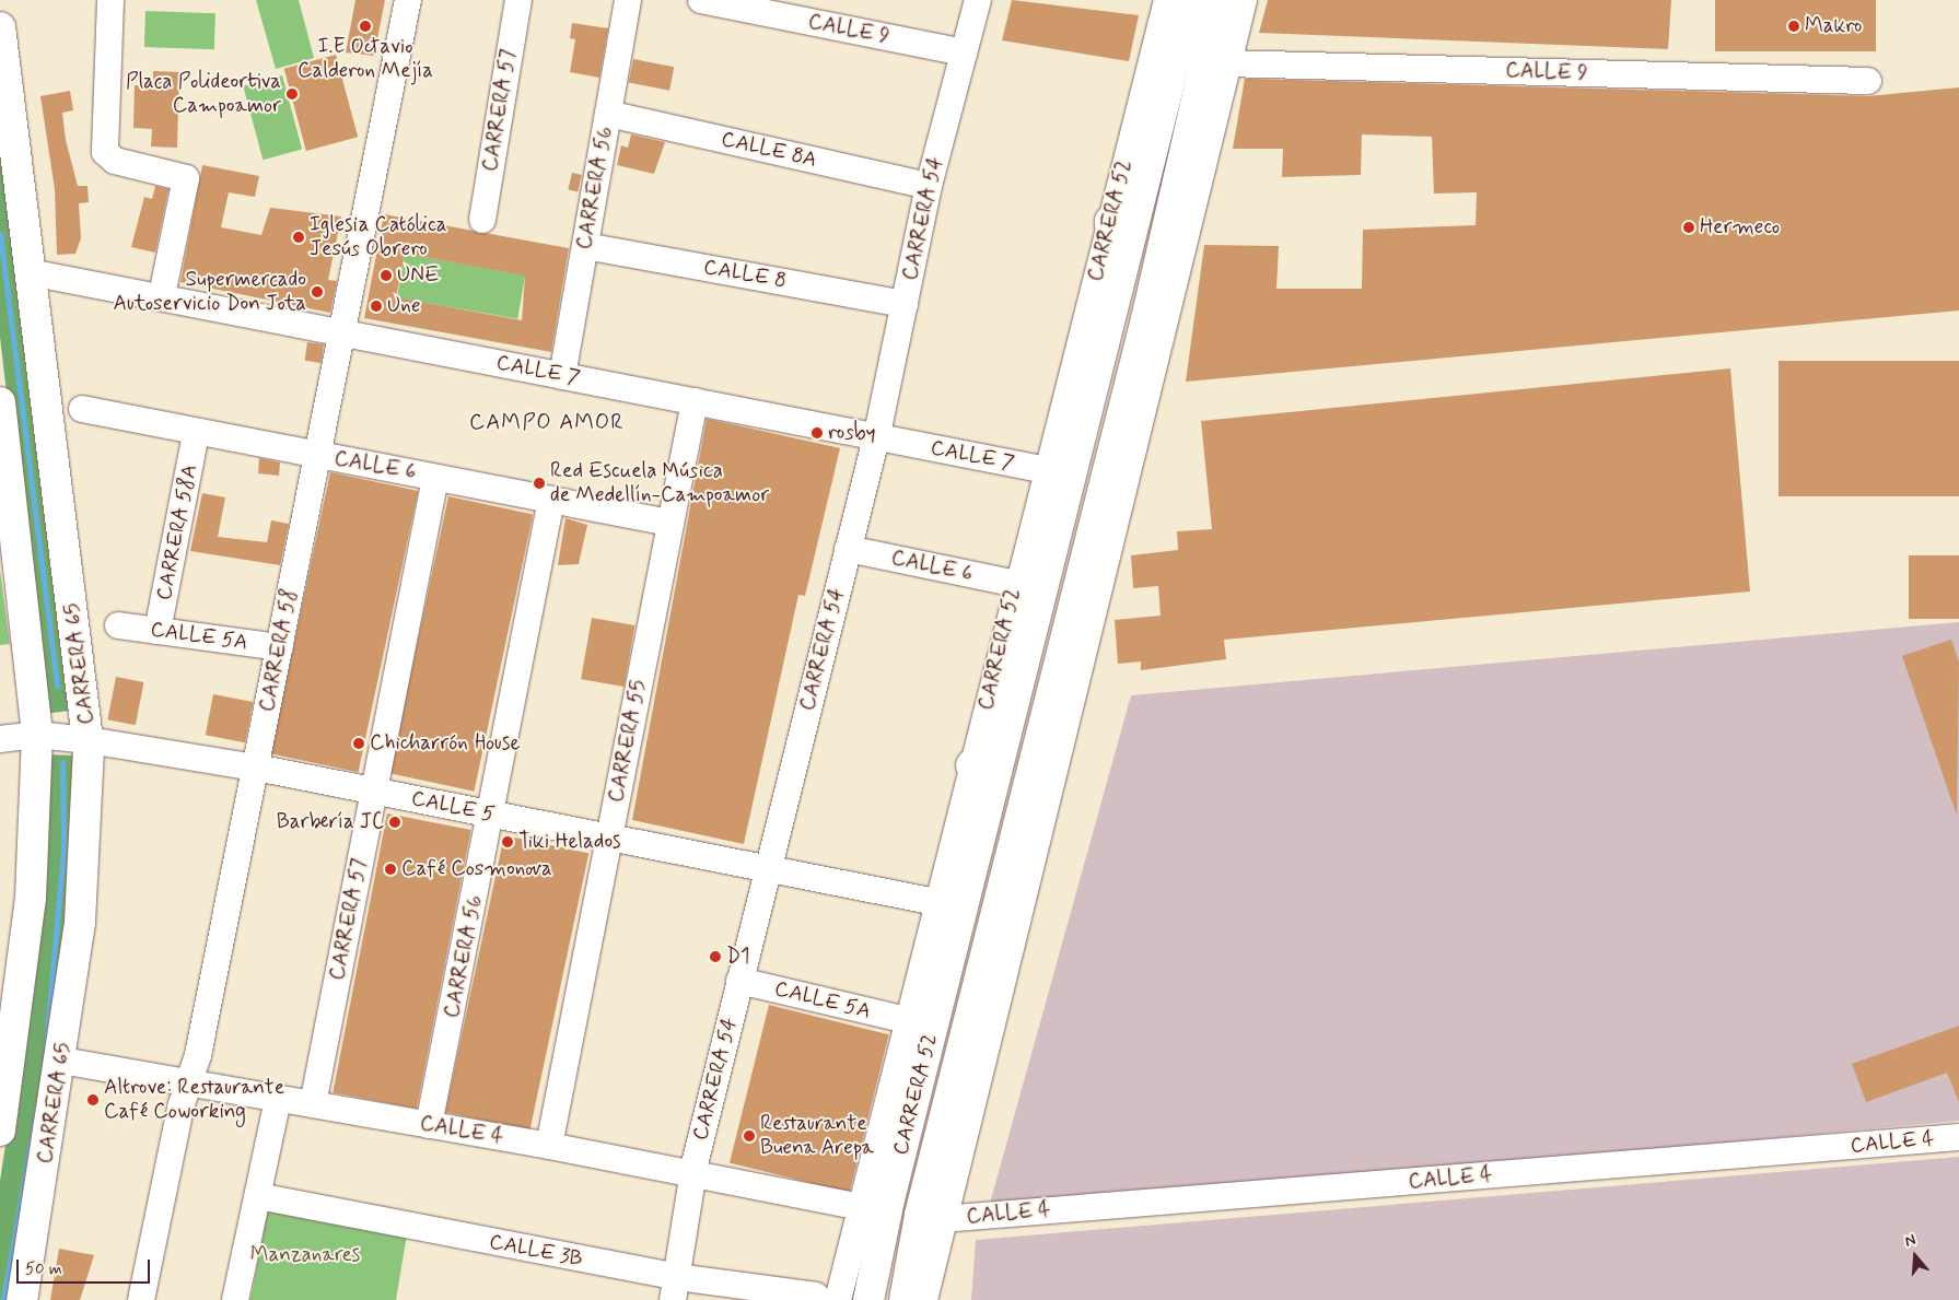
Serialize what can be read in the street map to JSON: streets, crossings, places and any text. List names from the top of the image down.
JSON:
{
  "streets": {
    "main road": ["CARRERA 52", "CARRERA 65"],
    "street": [
      "CALLE 9",
      "CARRERA 57",
      "CALLE 8A",
      "CARRERA 56",
      "CARRERA 54",
      "CALLE 8",
      "CALLE 7",
      "CALLE 6",
      "CARRERA 58A",
      "CALLE 5A",
      "CARRERA 58",
      "CARRERA 55",
      "CALLE 5",
      "CALLE 4",
      "CALLE 3B"
    ]
  },
  "crossings": [
    ["CALLE 9", "CARRERA 54"],
    ["CALLE 9", "CARRERA 52"],
    ["CARRERA 57", "CALLE 6"],
    ["CARRERA 57", "CALLE 5"],
    ["CARRERA 57", "CALLE 4"],
    ["CALLE 8A", "CARRERA 56"],
    ["CALLE 8A", "CARRERA 54"],
    ["CARRERA 56", "CALLE 8"],
    ["CARRERA 56", "CALLE 7"],
    ["CARRERA 56", "CALLE 6"],
    ["CARRERA 56", "CALLE 5"],
    ["CARRERA 56", "CALLE 4"],
    ["CARRERA 54", "CALLE 8"],
    ["CARRERA 54", "CALLE 7"],
    ["CARRERA 54", "CALLE 6"],
    ["CARRERA 54", "CALLE 5A"],
    ["CARRERA 54", "CALLE 5"],
    ["CARRERA 54", "CALLE 4"],
    ["CARRERA 54", "CALLE 3B"],
    ["CARRERA 52", "CALLE 7"],
    ["CARRERA 52", "CALLE 6"],
    ["CARRERA 52", "CALLE 5A"],
    ["CARRERA 52", "CALLE 5"],
    ["CARRERA 52", "CALLE 4"],
    ["CARRERA 52", "CALLE 3B"],
    ["CALLE 7", "CARRERA 58"],
    ["CALLE 7", "CARRERA 65"],
    ["CALLE 7", "CARRERA 55"],
    ["CALLE 6", "CARRERA 58A"],
    ["CALLE 6", "CARRERA 58"],
    ["CALLE 6", "CARRERA 55"],
    ["CARRERA 58A", "CALLE 5A"],
    ["CALLE 5A", "CARRERA 58"],
    ["CARRERA 58", "CALLE 5"],
    ["CARRERA 58", "CALLE 4"],
    ["CARRERA 65", "CALLE 5"],
    ["CARRERA 65", "CALLE 4"],
    ["CARRERA 55", "CALLE 5"],
    ["CARRERA 55", "CALLE 4"]
  ],
  "districts": ["CAMPO AMOR"],
  "parks": ["Manzanares"],
  "places": [
    "I.E Octavio Calderon Mejía",
    "Makro",
    "Placa Polideortiva Campoamor",
    "Hermeco",
    "Iglesia Católica Jesús Obrero",
    "UNE",
    "Supermercado Autoservicio Don Jota",
    "Une",
    "rosby",
    "Red Escuela Música de Medellín-Campoamor",
    "Chicharrón House",
    "Barbería JC",
    "Tiki Helados",
    "Café Cosmonova",
    "D1",
    "Altrove: Restaurante Café Coworking",
    "Restaurante Buena Arepa"
  ],
  "scale_bar": "50 m",
  "north": "top"
}
